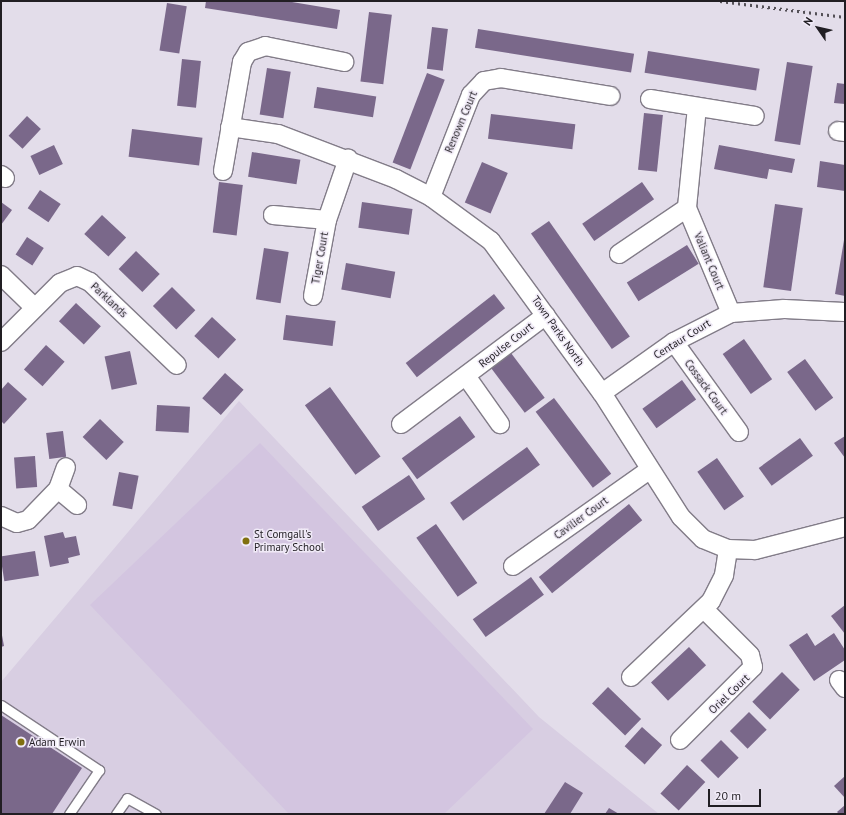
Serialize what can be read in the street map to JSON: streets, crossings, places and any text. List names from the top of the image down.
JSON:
{
  "streets": {
    "street": [
      "Renown Court",
      "Tiger Court",
      "Valiant Court",
      "Parklands",
      "Town Parks North",
      "Centaur Court",
      "Repulse Court",
      "Cossack Court",
      "Cavilier Court",
      "Oriel Court"
    ]
  },
  "crossings": [
    ["Renown Court", "Town Parks North"],
    ["Tiger Court", "Town Parks North"],
    ["Valiant Court", "Centaur Court"],
    ["Town Parks North", "Centaur Court"],
    ["Town Parks North", "Repulse Court"],
    ["Town Parks North", "Cavilier Court"],
    ["Centaur Court", "Cossack Court"]
  ],
  "places": ["St Comgall's Primary School", "Adam Erwin"],
  "scale_bar": "20 m",
  "north": "top left"
}
